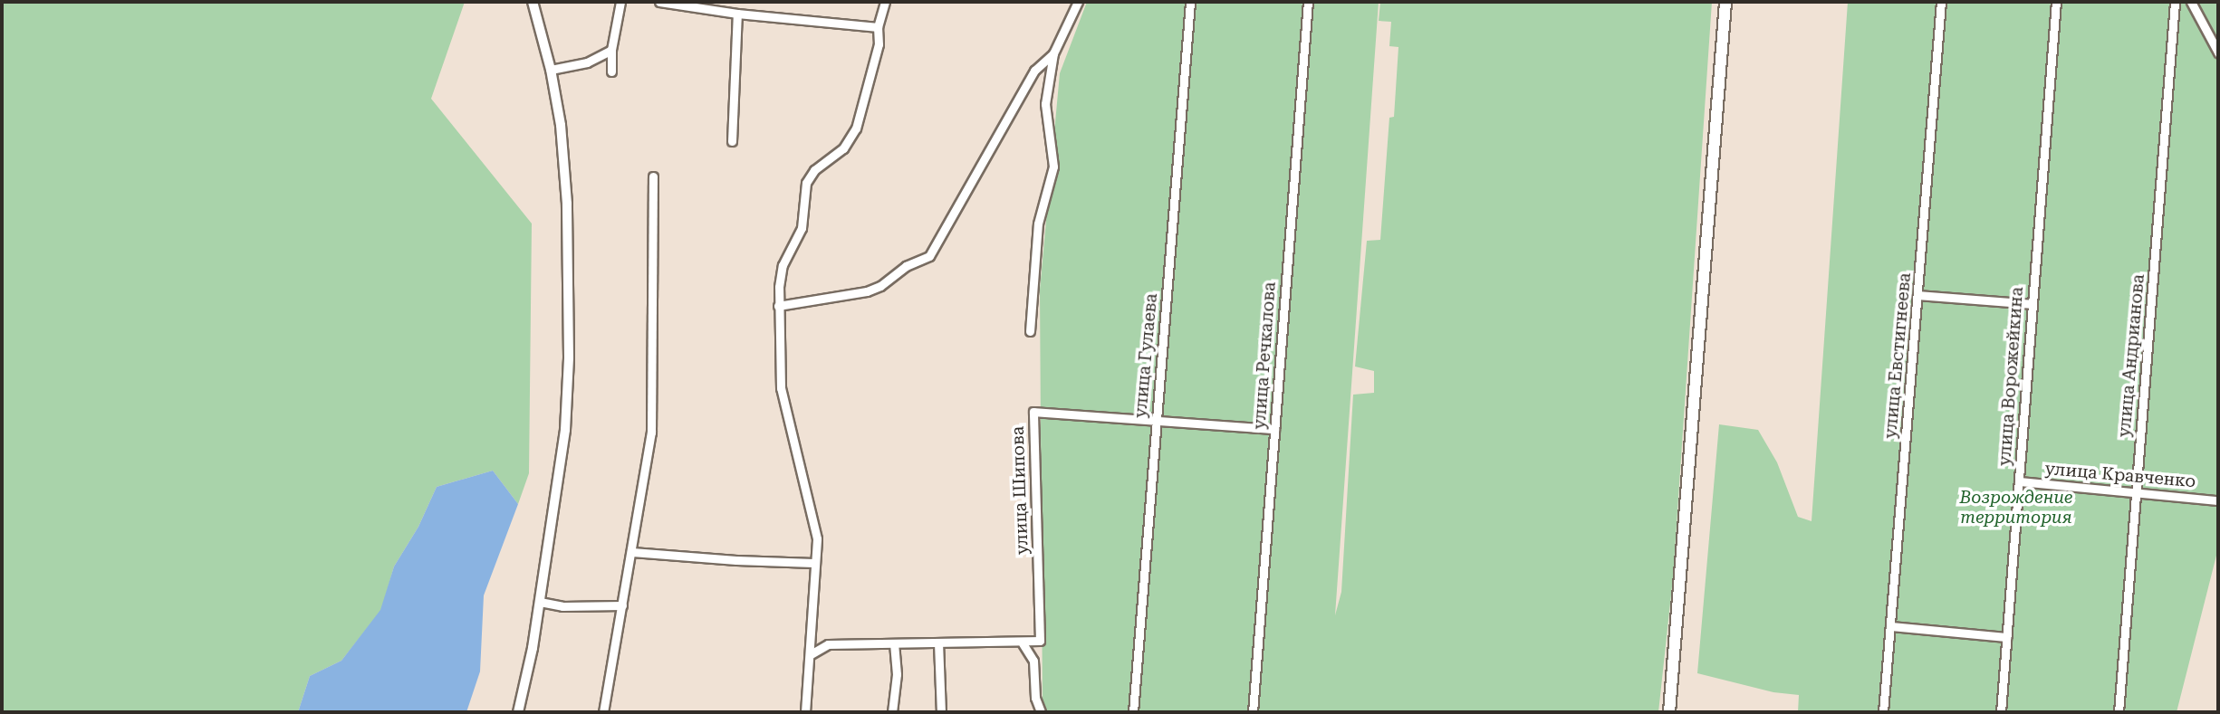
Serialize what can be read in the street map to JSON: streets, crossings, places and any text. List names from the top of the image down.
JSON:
{
  "streets": {
    "street": [
      "улица Гулаева",
      "улица Речкалова",
      "улица Евстигнеева",
      "улица Андрианова",
      "улица Ворожейкина",
      "улица Кравченко",
      "улица Шипова"
    ]
  },
  "crossings": [
    ["улица Гулаева", "улица Шипова"],
    ["улица Речкалова", "улица Шипова"],
    ["улица Андрианова", "улица Кравченко"],
    ["улица Ворожейкина", "улица Кравченко"]
  ],
  "parks": ["Возрождение территория"]
}
